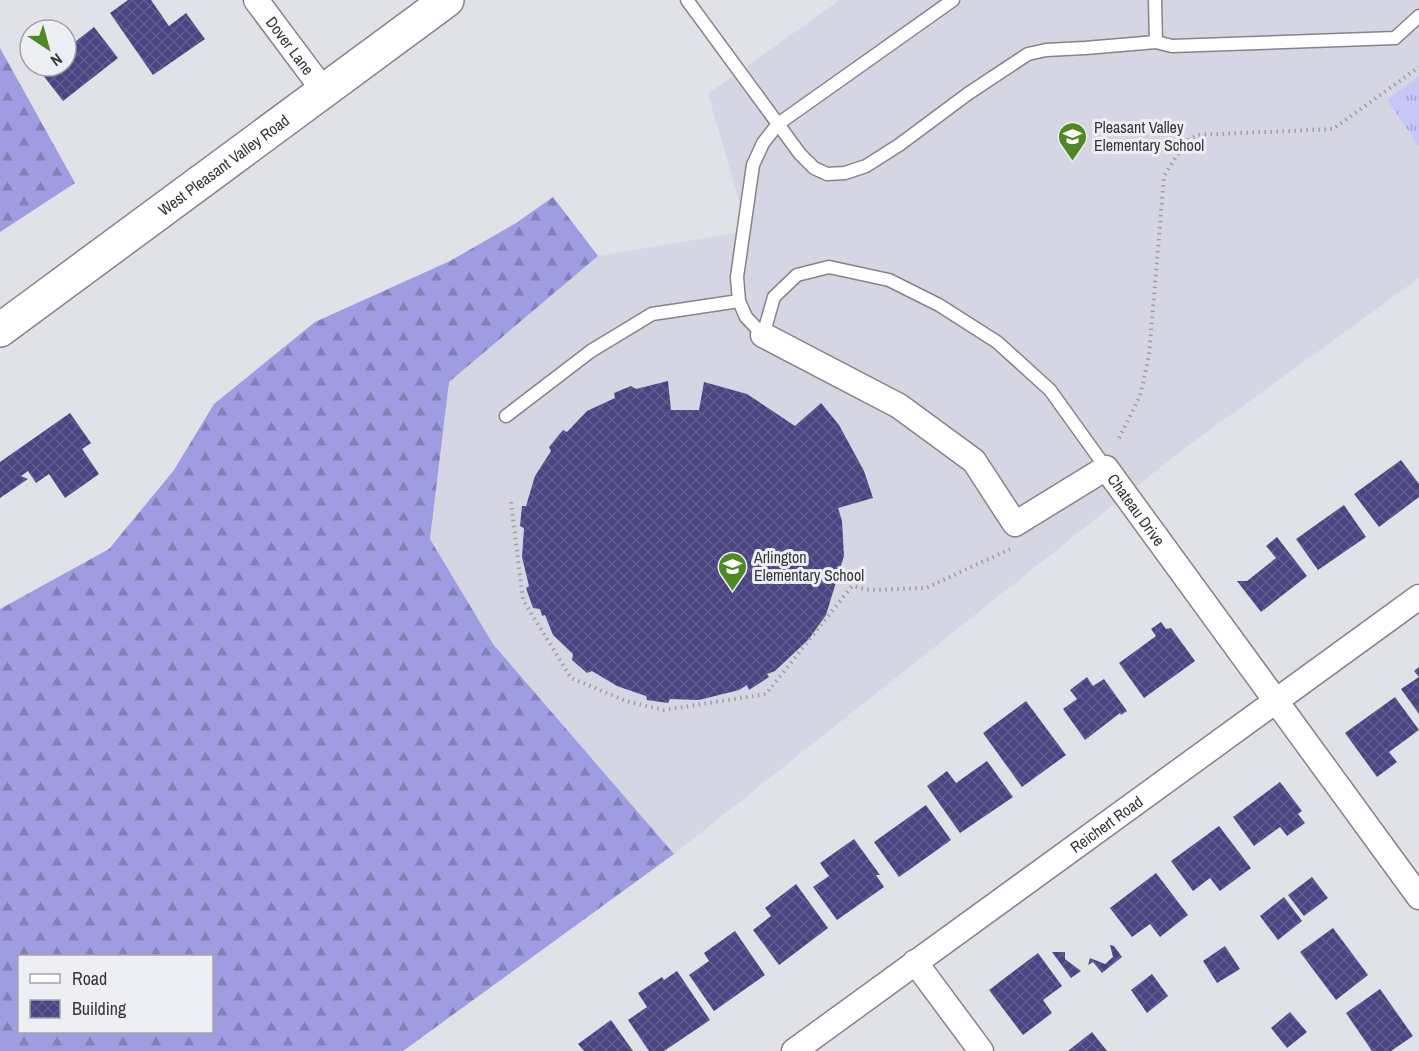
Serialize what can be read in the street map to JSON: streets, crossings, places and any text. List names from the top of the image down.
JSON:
{
  "streets": {
    "main road": ["West Pleasant Valley Road"],
    "street": ["Dover Lane", "Chateau Drive", "Reichert Road"]
  },
  "crossings": [
    ["Dover Lane", "West Pleasant Valley Road"],
    ["Chateau Drive", "Reichert Road"]
  ],
  "places": {
    "school or university": ["Pleasant Valley Elementary School", "Arlington Elementary School"]
  },
  "legend": ["Road", "Building"],
  "north": "bottom right"
}
